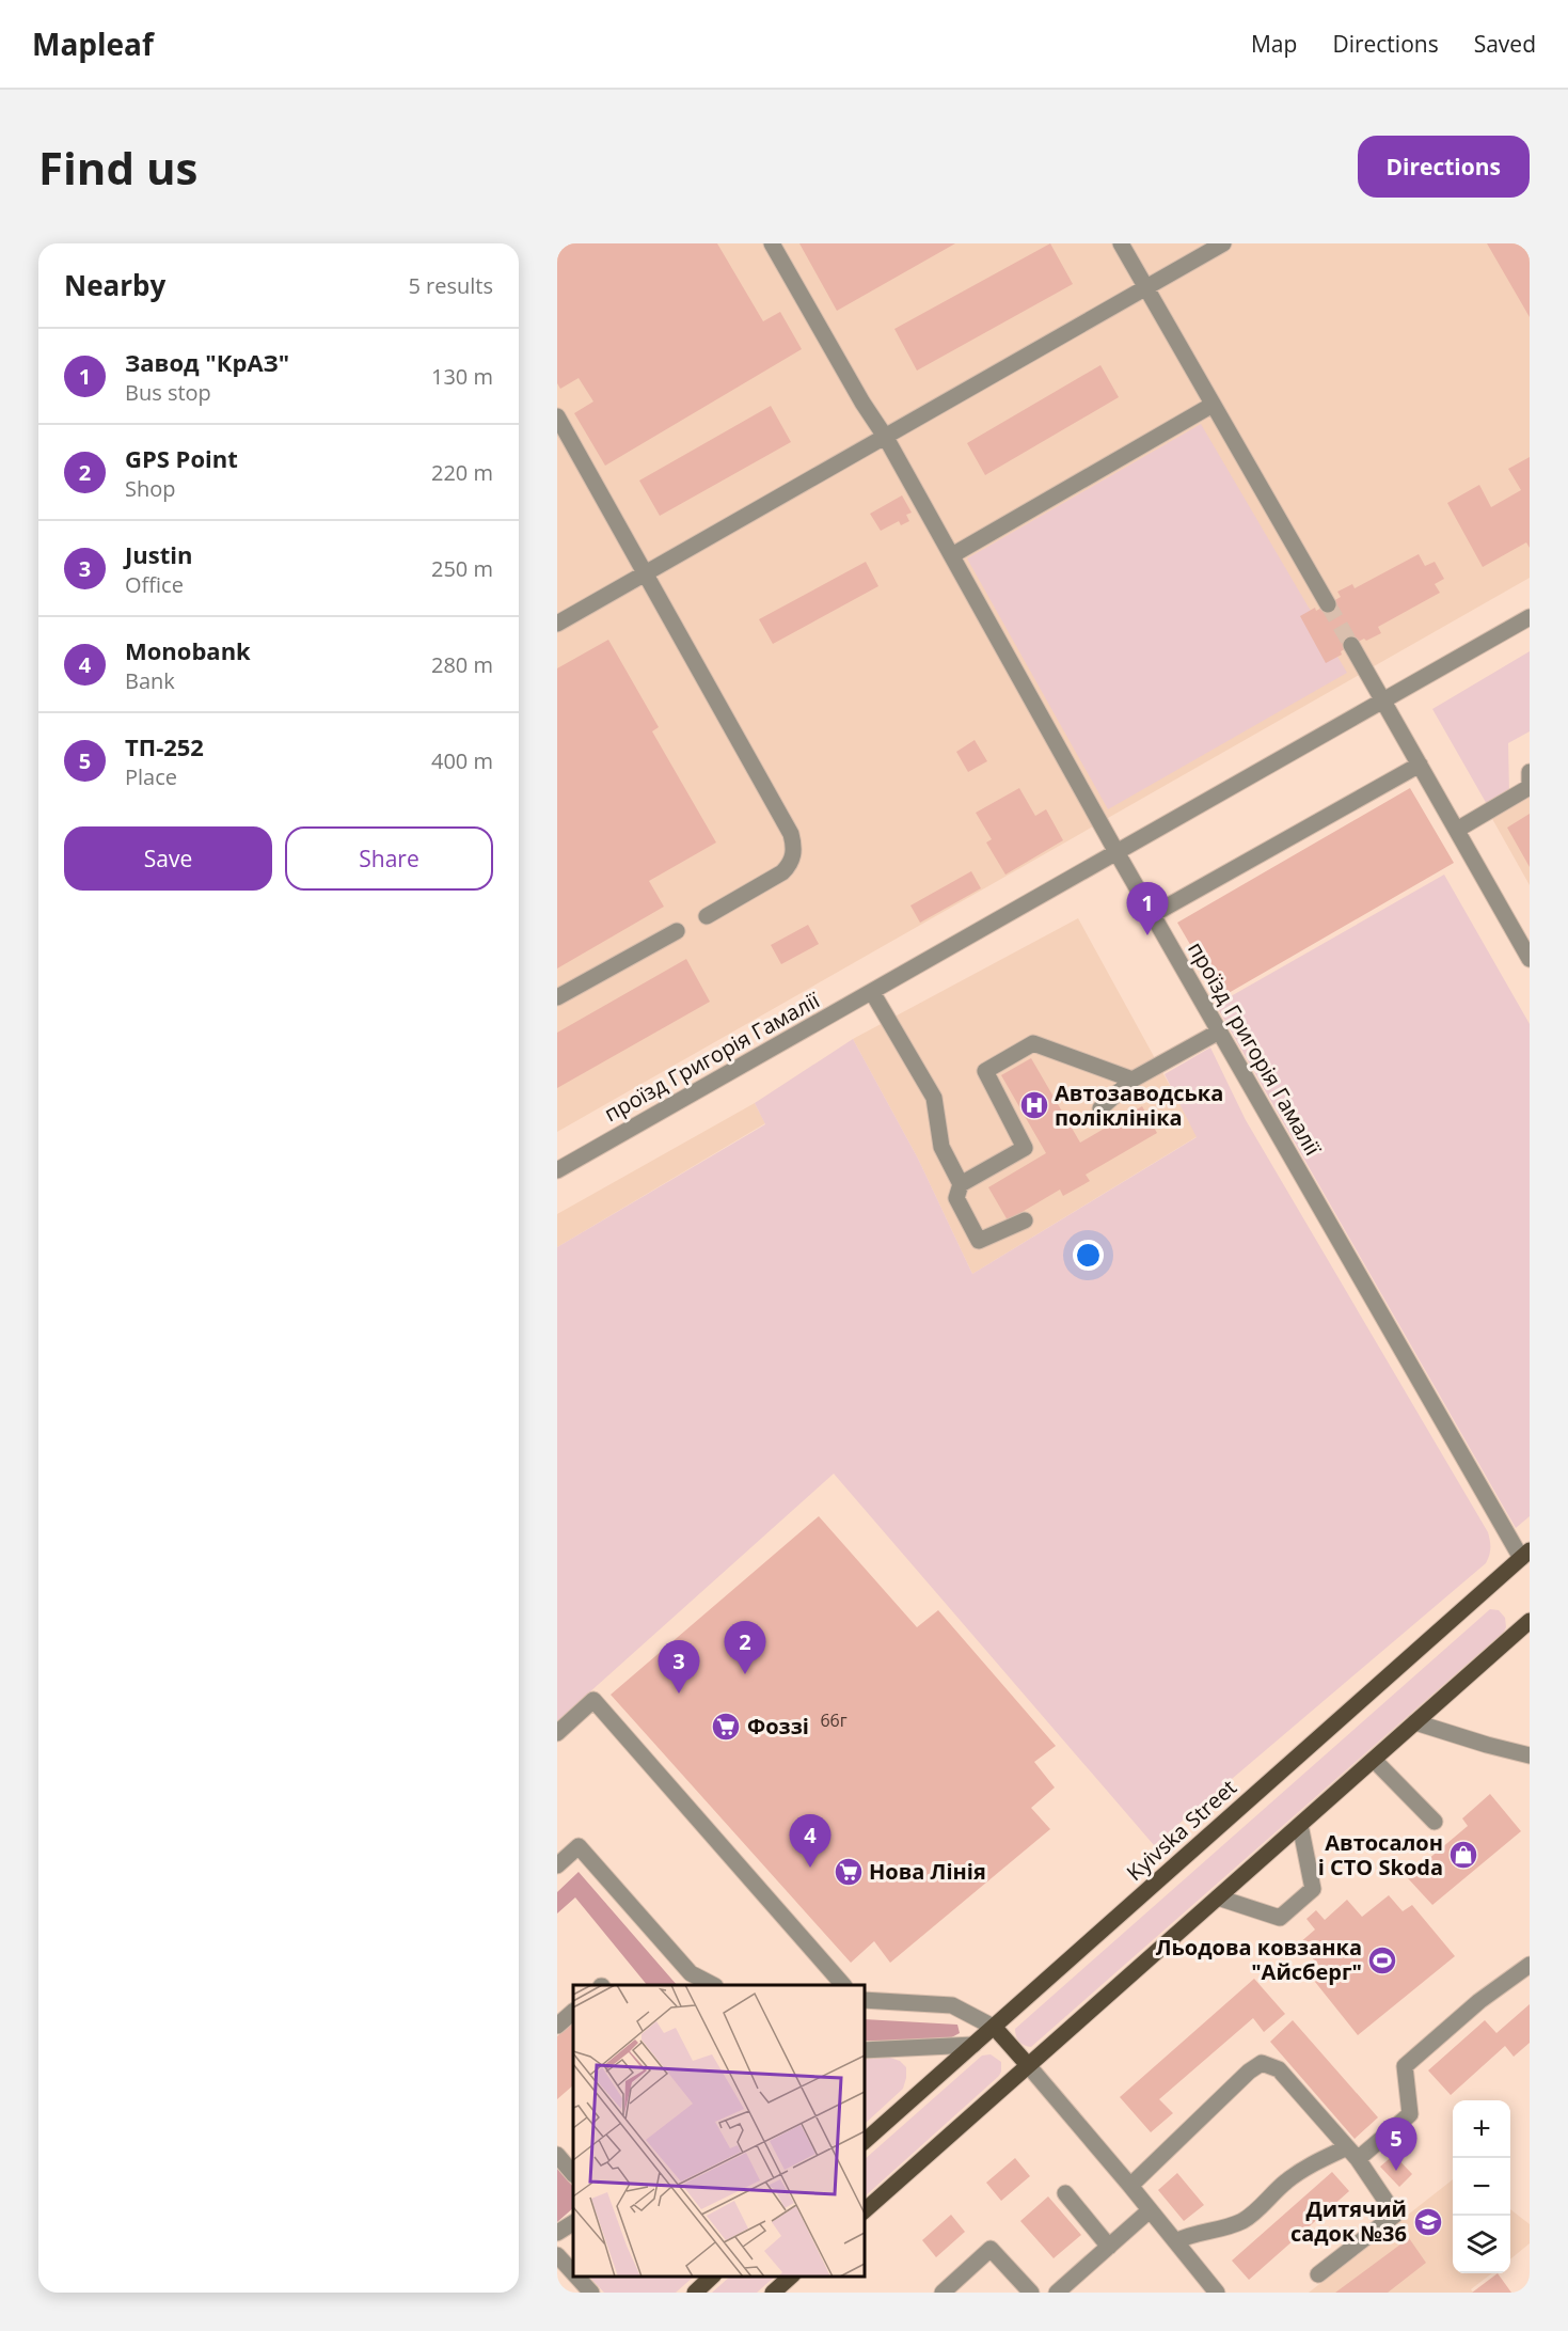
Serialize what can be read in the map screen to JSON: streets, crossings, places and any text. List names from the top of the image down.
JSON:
{
  "streets": {
    "main road": ["Kyivska Street"],
    "street": ["проїзд Григорія Гамалії"]
  },
  "crossings": [
    ["проїзд Григорія Гамалії", "Kyivska Street"]
  ],
  "places": {
    "hospital": ["Автозаводська поліклініка"],
    "supermarket": ["Фоззі", "Нова Лінія"],
    "shop": ["Автосалон і СТО Skoda"],
    "sports": ["Льодова ковзанка \"Айсберг\""],
    "school or university": ["Дитячий садок №36"]
  },
  "house_numbers": ["66г"],
  "page": {
    "header": "Mapleaf",
    "nav": ["Map", "Directions", "Saved"],
    "buttons": [
      "Directions",
      ["Save", "Share"]
    ],
    "title": "Find us",
    "heading": ["Nearby", "5 results"],
    "list": [
      {
        "mark": "1",
        "name": "Завод \"КрАЗ\"",
        "note": "Bus stop",
        "value": "130 m"
      },
      {
        "mark": "2",
        "name": "GPS Point",
        "note": "Shop",
        "value": "220 m"
      },
      {
        "mark": "3",
        "name": "Justin",
        "note": "Office",
        "value": "250 m"
      },
      {
        "mark": "4",
        "name": "Monobank",
        "note": "Bank",
        "value": "280 m"
      },
      {
        "mark": "5",
        "name": "ТП-252",
        "note": "Place",
        "value": "400 m"
      }
    ],
    "pins": [
      "1",
      "2",
      "3",
      "4",
      "5"
    ],
    "map_buttons": ["+", "−"]
  }
}
